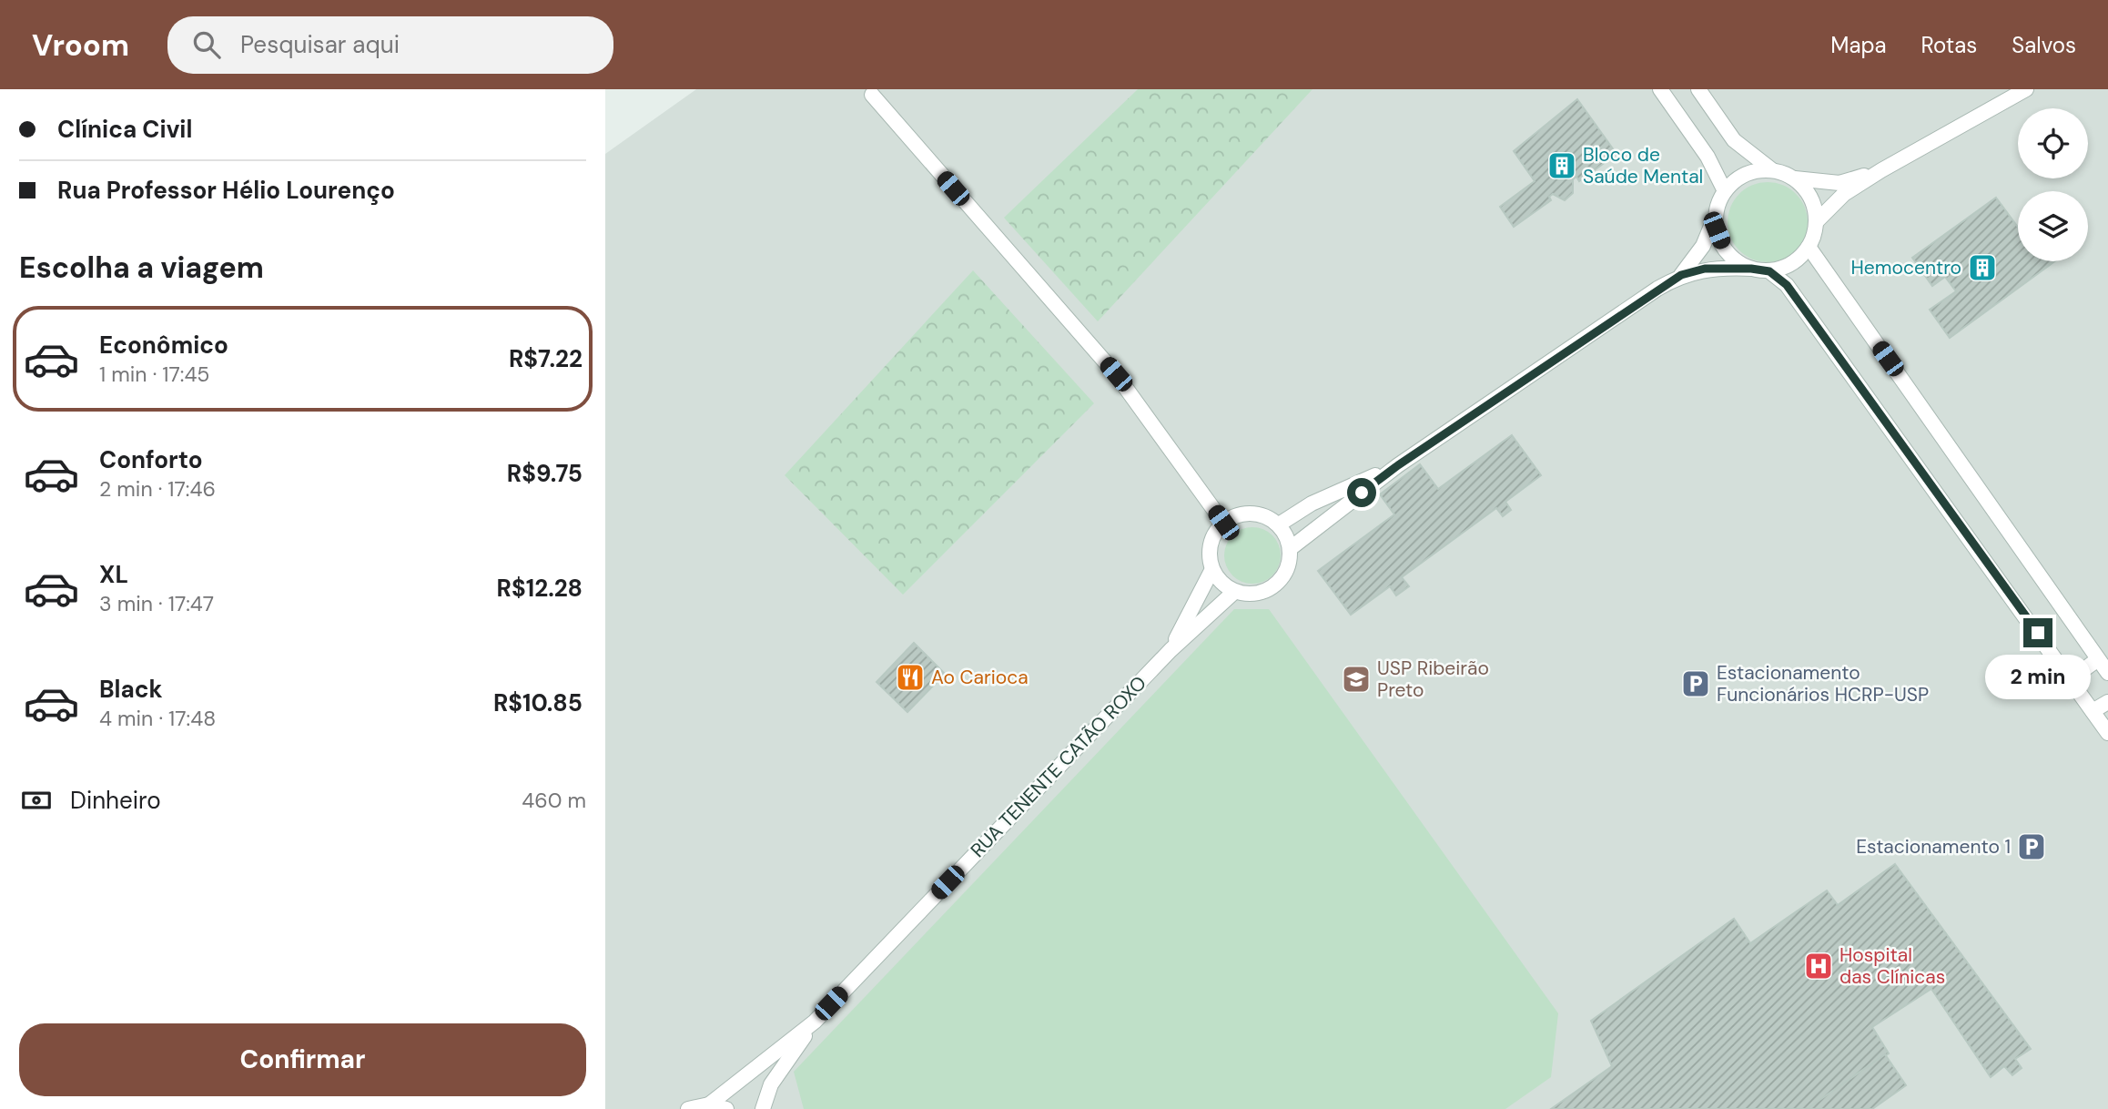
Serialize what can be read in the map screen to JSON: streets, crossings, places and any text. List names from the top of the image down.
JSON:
{
  "streets": {
    "street": ["RUA TENENTE CATÃO ROXO"]
  },
  "places": {
    "building": ["Bloco de Saúde Mental", "Hemocentro"],
    "restaurant": ["Ao Carioca"],
    "school or university": ["USP Ribeirão Preto"],
    "parking": ["Estacionamento Funcionários HCRP-USP", "Estacionamento 1"],
    "hospital": ["Hospital das Clínicas"]
  },
  "page": {
    "header": "Vroom",
    "search": "Pesquisar aqui",
    "nav": ["Mapa", "Rotas", "Salvos"],
    "banner": ["Clínica Civil", "Rua Professor Hélio Lourenço"],
    "heading": "Escolha a viagem",
    "list": [
      {
        "name": "Econômico",
        "note": "1 min · 17:45",
        "value": "R$7.22"
      },
      {
        "name": "Conforto",
        "note": "2 min · 17:46",
        "value": "R$9.75"
      },
      {
        "name": "XL",
        "note": "3 min · 17:47",
        "value": "R$12.28"
      },
      {
        "name": "Black",
        "note": "4 min · 17:48",
        "value": "R$10.85"
      }
    ],
    "bubble": "2 min",
    "pay": ["Dinheiro", "460 m"],
    "buttons": "Confirmar"
  }
}
